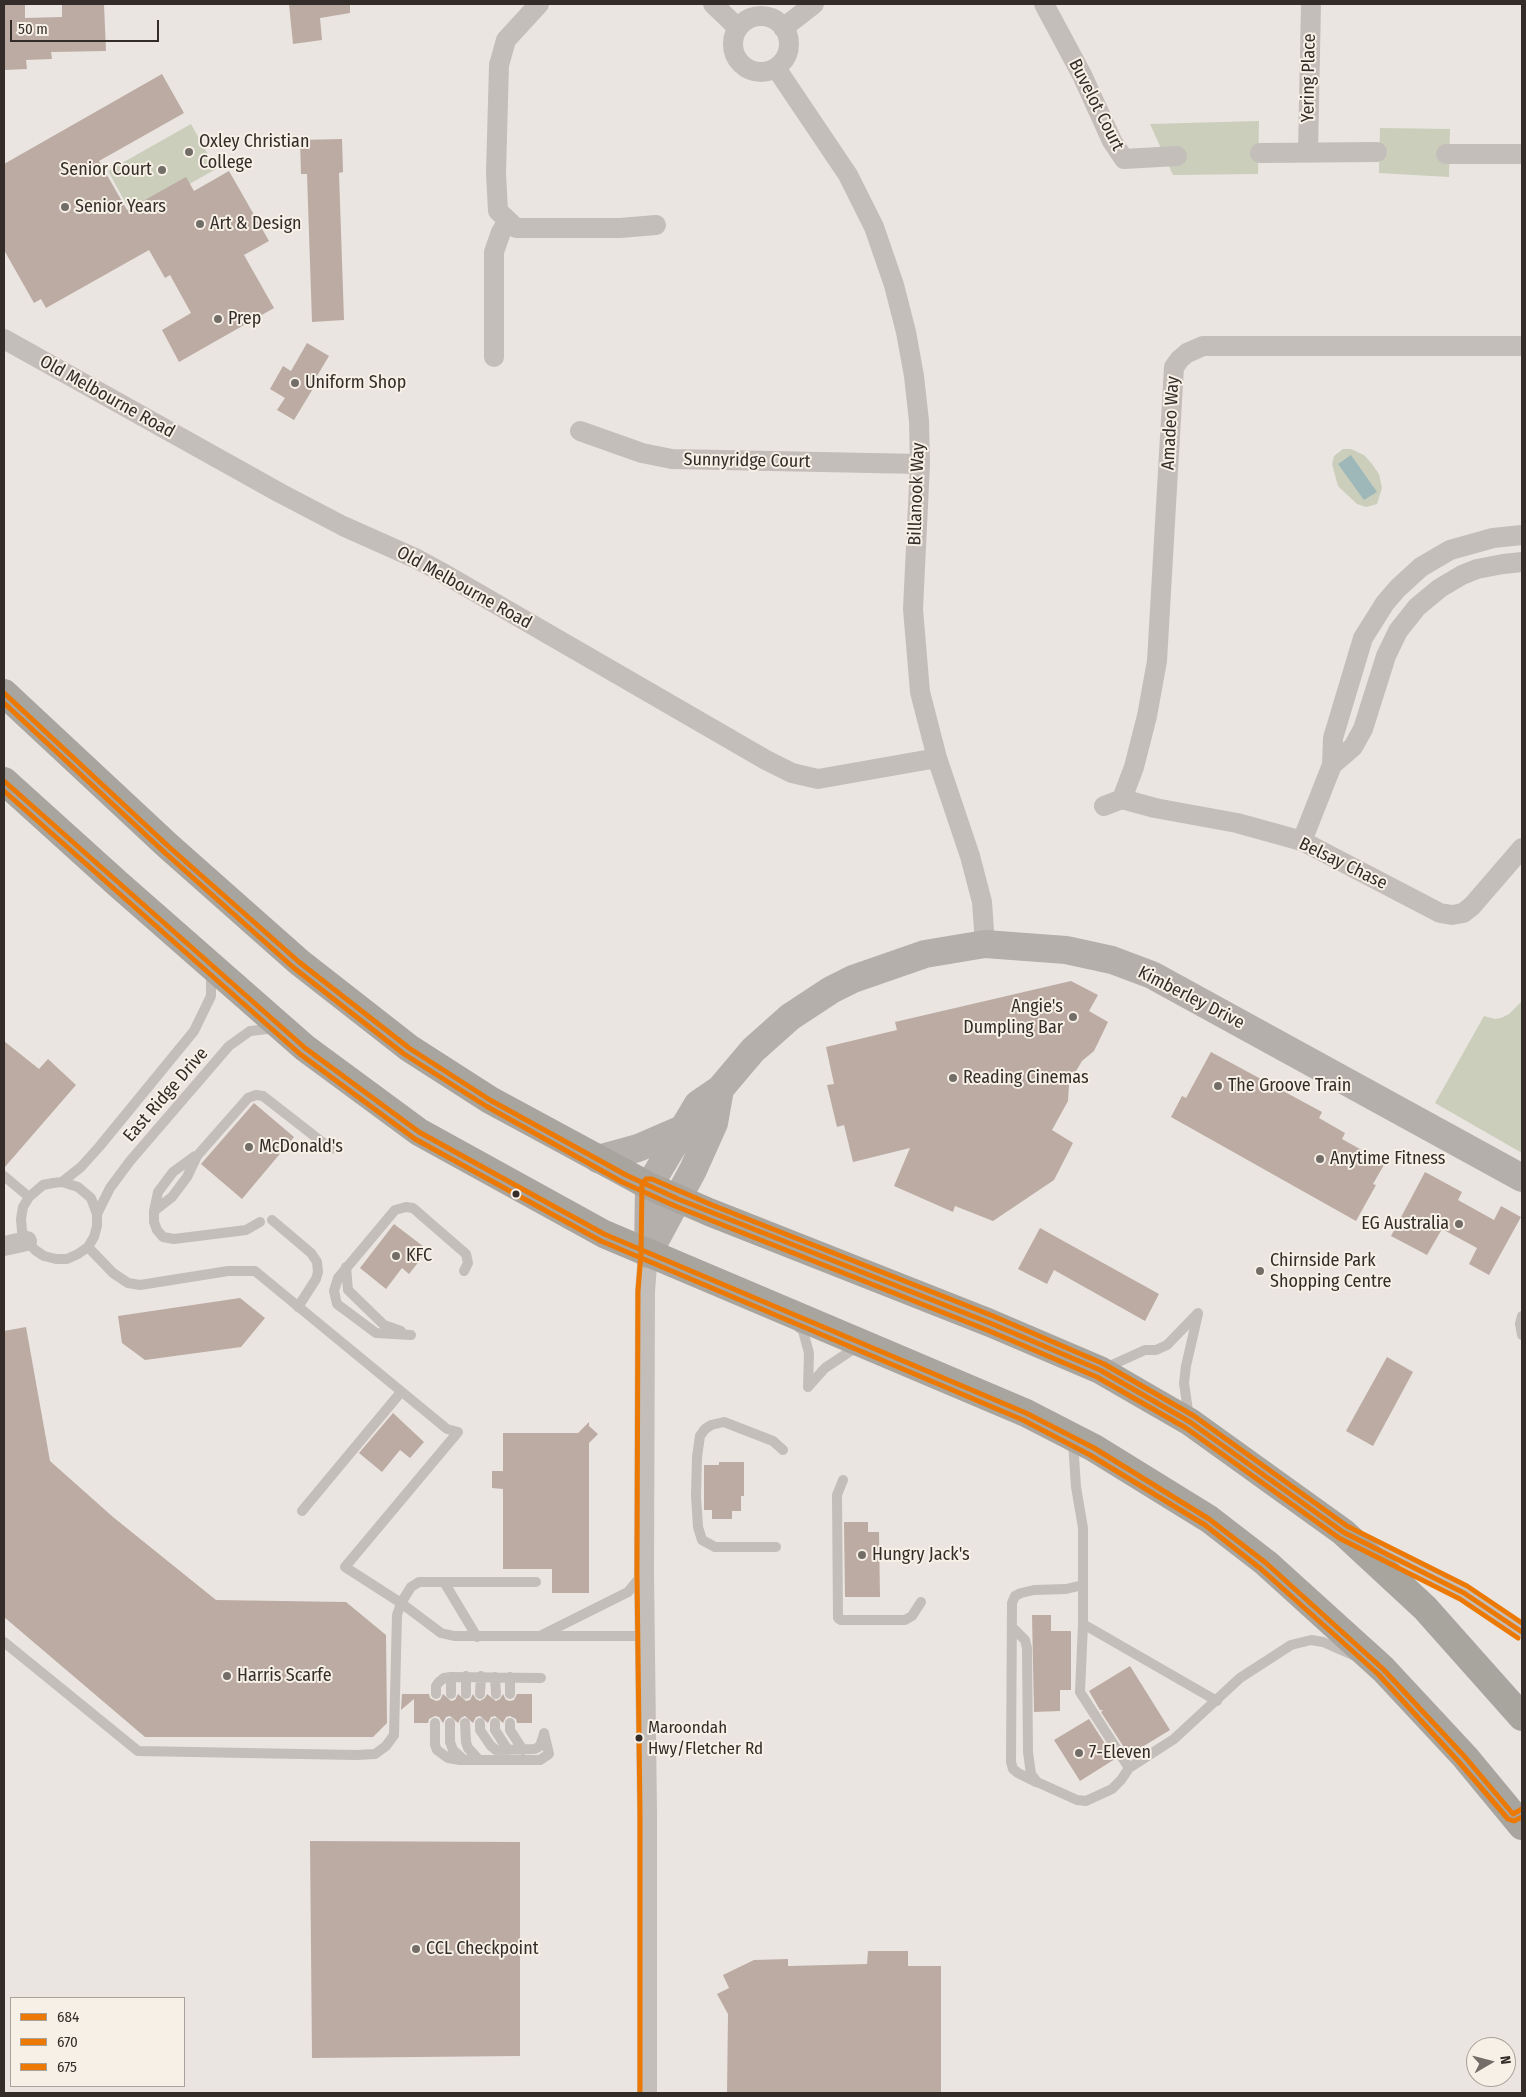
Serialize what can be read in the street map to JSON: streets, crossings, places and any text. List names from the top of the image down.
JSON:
{
  "streets": {
    "main road": ["Kimberley Drive"],
    "street": [
      "Yering Place",
      "Buvelot Court",
      "Old Melbourne Road",
      "Amadeo Way",
      "Sunnyridge Court",
      "Billanook Way",
      "Belsay Chase"
    ],
    "lane": ["East Ridge Drive"]
  },
  "crossings": [
    ["Old Melbourne Road", "Billanook Way"],
    ["Amadeo Way", "Belsay Chase"],
    ["Sunnyridge Court", "Billanook Way"],
    ["Billanook Way", "Kimberley Drive"]
  ],
  "places": [
    "Oxley Christian College",
    "Senior Court",
    "Senior Years",
    "Art & Design",
    "Prep",
    "Uniform Shop",
    "Angie's Dumpling Bar",
    "Reading Cinemas",
    "The Groove Train",
    "McDonald's",
    "Anytime Fitness",
    "EG Australia",
    "KFC",
    "Chirnside Park Shopping Centre",
    "Hungry Jack's",
    "Harris Scarfe",
    "Maroondah Hwy/Fletcher Rd",
    "7-Eleven",
    "CCL Checkpoint"
  ],
  "lines": ["transit line 684", "transit line 670", "transit line 675"],
  "legend": ["684", "670", "675"],
  "scale_bar": "50 m",
  "north": "right"
}
